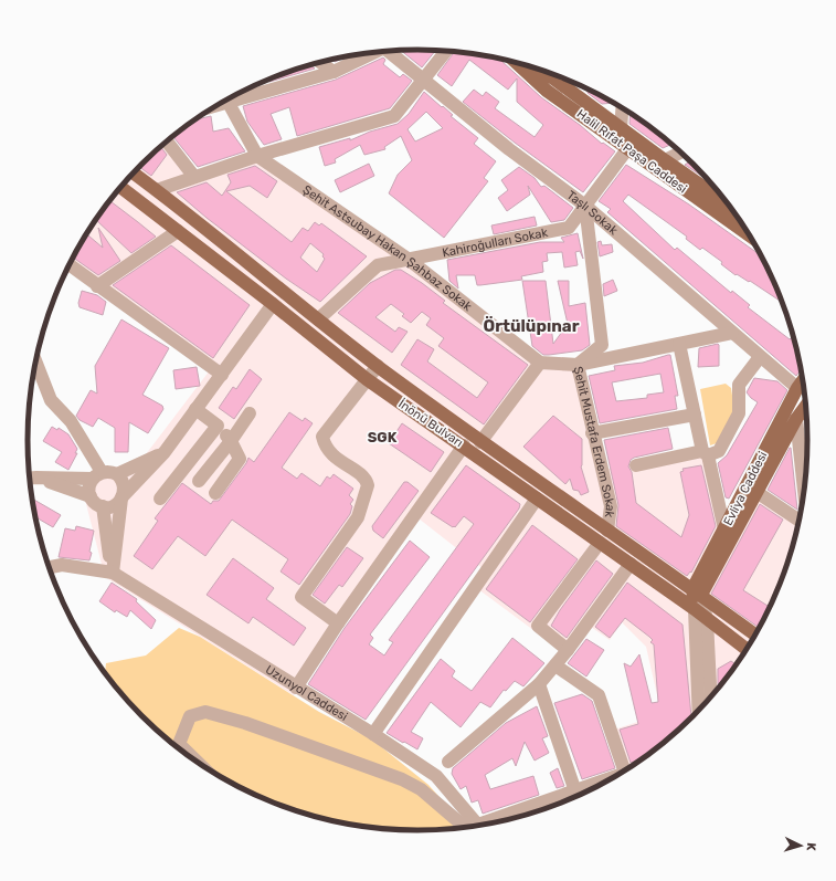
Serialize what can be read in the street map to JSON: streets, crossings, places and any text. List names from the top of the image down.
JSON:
{
  "streets": {
    "main road": ["Halil Rıfat Paşa Caddesi", "İnönü Bulvarı", "Evliya Caddesi"],
    "street": [
      "Taşlı Sokak",
      "Kahiroğulları Sokak",
      "Şehit Astsubay Hakan Şahbaz Sokak",
      "Şehit Mustafa Erdem Sokak",
      "Uzunyol Caddesi"
    ]
  },
  "crossings": [
    ["Halil Rıfat Paşa Caddesi", "Kahiroğulları Sokak"],
    ["Taşlı Sokak", "Kahiroğulları Sokak"],
    ["Taşlı Sokak", "Şehit Mustafa Erdem Sokak"],
    ["Taşlı Sokak", "Evliya Caddesi"],
    ["Kahiroğulları Sokak", "Şehit Astsubay Hakan Şahbaz Sokak"],
    ["Kahiroğulları Sokak", "İnönü Bulvarı"],
    ["Kahiroğulları Sokak", "Şehit Mustafa Erdem Sokak"],
    ["İnönü Bulvarı", "Şehit Mustafa Erdem Sokak"],
    ["İnönü Bulvarı", "Evliya Caddesi"]
  ],
  "districts": ["Örtülüpınar", "SGK"],
  "north": "right"
}
